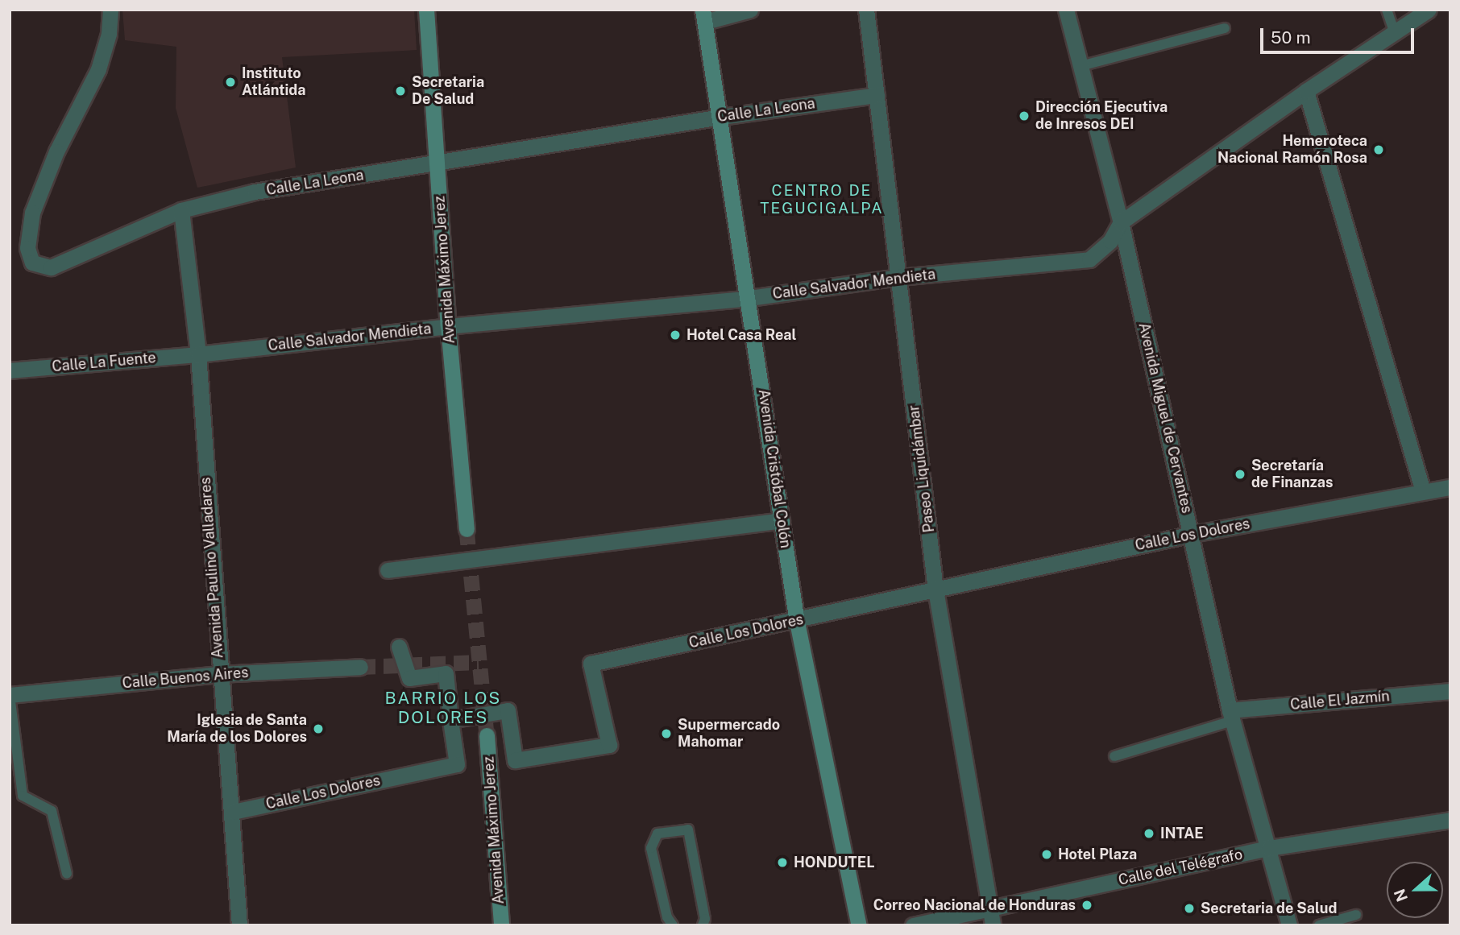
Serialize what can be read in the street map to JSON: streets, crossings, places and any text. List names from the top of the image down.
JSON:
{
  "streets": {
    "main road": ["Avenida Máximo Jerez", "Avenida Cristóbal Colón"],
    "street": [
      "Calle La Leona",
      "Calle Salvador Mendieta",
      "Calle La Fuente",
      "Avenida Miguel de Cervantes",
      "Paseo Liquidámbar",
      "Calle Los Dolores",
      "Avenida Paulino Valladares",
      "Calle Buenos Aires",
      "Calle El Jazmín",
      "Calle del Telégrafo"
    ]
  },
  "crossings": [
    ["Calle La Leona", "Avenida Máximo Jerez"],
    ["Calle La Leona", "Avenida Cristóbal Colón"],
    ["Calle La Leona", "Paseo Liquidámbar"],
    ["Calle La Leona", "Avenida Paulino Valladares"],
    ["Avenida Máximo Jerez", "Calle Salvador Mendieta"],
    ["Calle Salvador Mendieta", "Calle La Fuente"],
    ["Calle Salvador Mendieta", "Avenida Miguel de Cervantes"],
    ["Calle Salvador Mendieta", "Avenida Cristóbal Colón"],
    ["Calle Salvador Mendieta", "Paseo Liquidámbar"],
    ["Calle Salvador Mendieta", "Avenida Paulino Valladares"],
    ["Calle La Fuente", "Avenida Paulino Valladares"],
    ["Avenida Miguel de Cervantes", "Calle Los Dolores"],
    ["Avenida Miguel de Cervantes", "Calle El Jazmín"],
    ["Avenida Miguel de Cervantes", "Calle del Telégrafo"],
    ["Avenida Cristóbal Colón", "Calle Los Dolores"],
    ["Paseo Liquidámbar", "Calle Los Dolores"],
    ["Paseo Liquidámbar", "Calle del Telégrafo"],
    ["Calle Los Dolores", "Avenida Paulino Valladares"],
    ["Avenida Paulino Valladares", "Calle Buenos Aires"]
  ],
  "districts": ["CENTRO DE TEGUCIGALPA", "BARRIO LOS DOLORES"],
  "places": [
    "Instituto Atlántida",
    "Secretaria De Salud",
    "Dirección Ejecutiva de Inresos DEI",
    "Hemeroteca Nacional Ramón Rosa",
    "Hotel Casa Real",
    "Secretaría de Finanzas",
    "Iglesia de Santa María de los Dolores",
    "Supermercado Mahomar",
    "INTAE",
    "Hotel Plaza",
    "HONDUTEL",
    "Correo Nacional de Honduras",
    "Secretaria de Salud"
  ],
  "scale_bar": "50 m",
  "north": "left"
}
